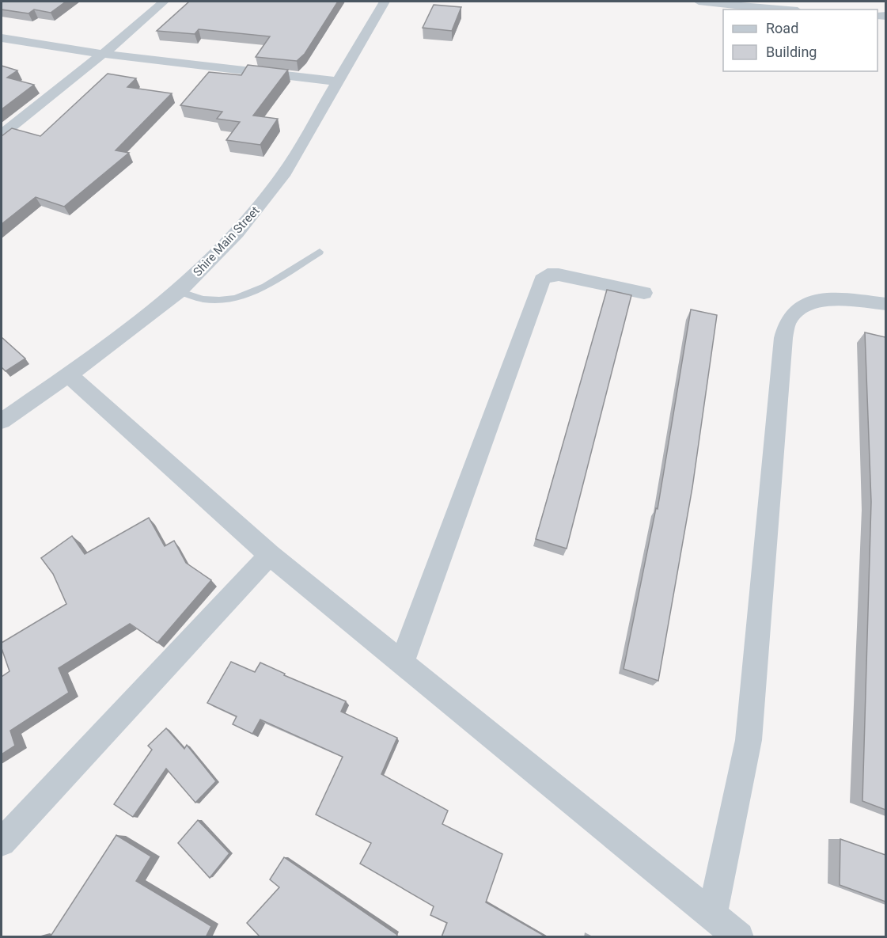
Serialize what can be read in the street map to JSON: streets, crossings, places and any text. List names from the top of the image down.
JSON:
{
  "streets": {
    "street": ["Shire Main Street"]
  },
  "legend": ["Road", "Building"]
}
